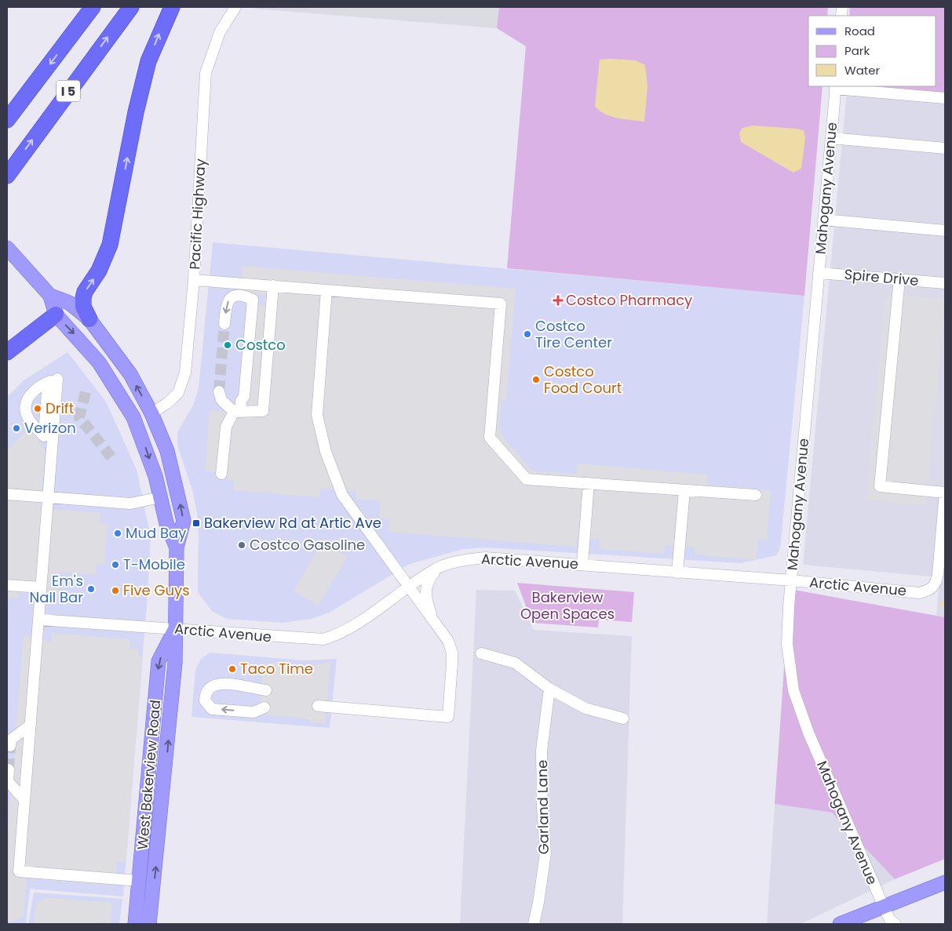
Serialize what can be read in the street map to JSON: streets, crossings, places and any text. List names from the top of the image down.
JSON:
{
  "streets": {
    "highway": ["I 5"],
    "main road": ["West Bakerview Road"],
    "street": [
      "Mahogany Avenue",
      "Pacific Highway",
      "Spire Drive",
      "Arctic Avenue",
      "Garland Lane"
    ]
  },
  "crossings": [
    ["Mahogany Avenue", "Spire Drive"],
    ["Mahogany Avenue", "Arctic Avenue"],
    ["Pacific Highway", "West Bakerview Road"],
    ["Arctic Avenue", "West Bakerview Road"]
  ],
  "parks": ["Bakerview Open Spaces"],
  "places": {
    "health": ["Costco Pharmacy"],
    "other": [
      "Costco Tire Center",
      "Costco",
      "Costco Food Court",
      "Drift",
      "Verizon",
      "Mud Bay",
      "Costco Gasoline",
      "T-Mobile",
      "Em's Nail Bar",
      "Five Guys",
      "Taco Time"
    ],
    "transit": ["Bakerview Rd at Artic Ave"]
  },
  "legend": ["Road", "Park", "Water"]
}
